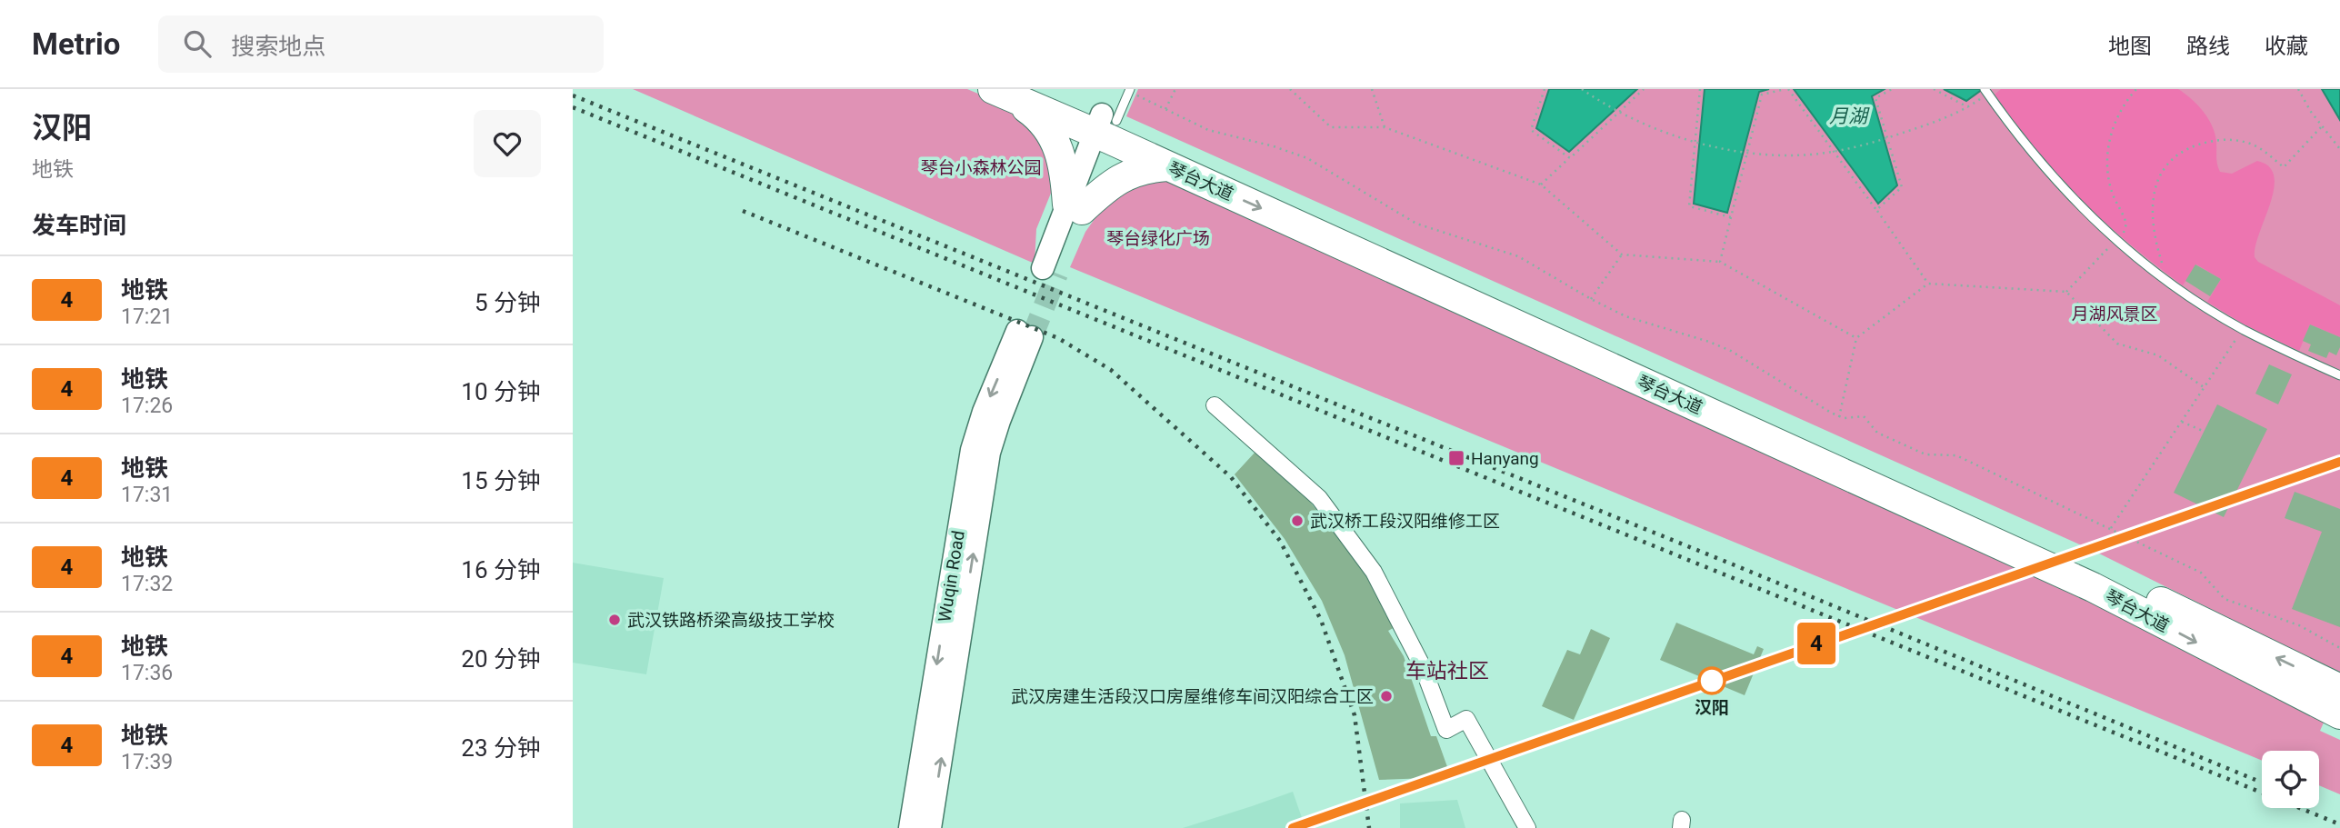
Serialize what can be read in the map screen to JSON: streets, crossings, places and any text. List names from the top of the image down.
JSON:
{
  "streets": {
    "highway": ["琴台大道"],
    "main road": ["Wuqin Road"]
  },
  "districts": ["车站社区"],
  "water": ["月湖"],
  "parks": ["琴台小森林公园", "琴台绿化广场", "月湖风景区"],
  "places": {
    "transit": ["Hanyang"],
    "other": [
      "武汉桥工段汉阳维修工区",
      "武汉铁路桥梁高级技工学校",
      "汉阳",
      "武汉房建生活段汉口房屋维修车间汉阳综合工区"
    ]
  },
  "lines": ["metro line 4"],
  "page": {
    "header": "Metrio",
    "search": "搜索地点",
    "nav": ["地图", "路线", "收藏"],
    "heading": [
      ["汉阳", "地铁"],
      "发车时间"
    ],
    "on_map": "4",
    "list": [
      {
        "mark": "4",
        "name": "地铁",
        "note": "17:21",
        "value": "5 分钟"
      },
      {
        "mark": "4",
        "name": "地铁",
        "note": "17:26",
        "value": "10 分钟"
      },
      {
        "mark": "4",
        "name": "地铁",
        "note": "17:31",
        "value": "15 分钟"
      },
      {
        "mark": "4",
        "name": "地铁",
        "note": "17:32",
        "value": "16 分钟"
      },
      {
        "mark": "4",
        "name": "地铁",
        "note": "17:36",
        "value": "20 分钟"
      },
      {
        "mark": "4",
        "name": "地铁",
        "note": "17:39",
        "value": "23 分钟"
      }
    ]
  }
}
